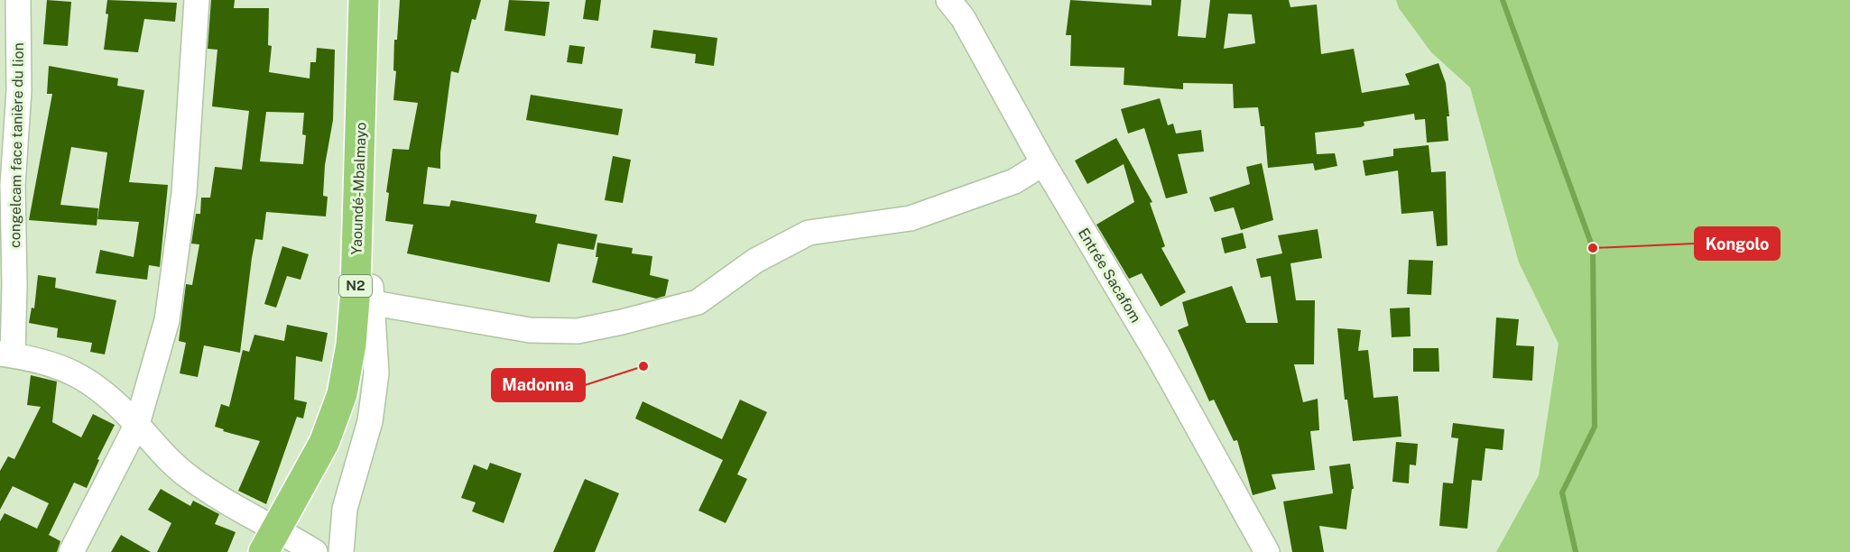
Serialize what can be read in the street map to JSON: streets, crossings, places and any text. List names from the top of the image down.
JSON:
{
  "streets": {
    "highway": ["Yaoundé-Mbalmayo", "N2"],
    "street": ["congelcam face tanière du lion", "Entrée Sacafom"]
  },
  "places": ["Kongolo", "Madonna"]
}
